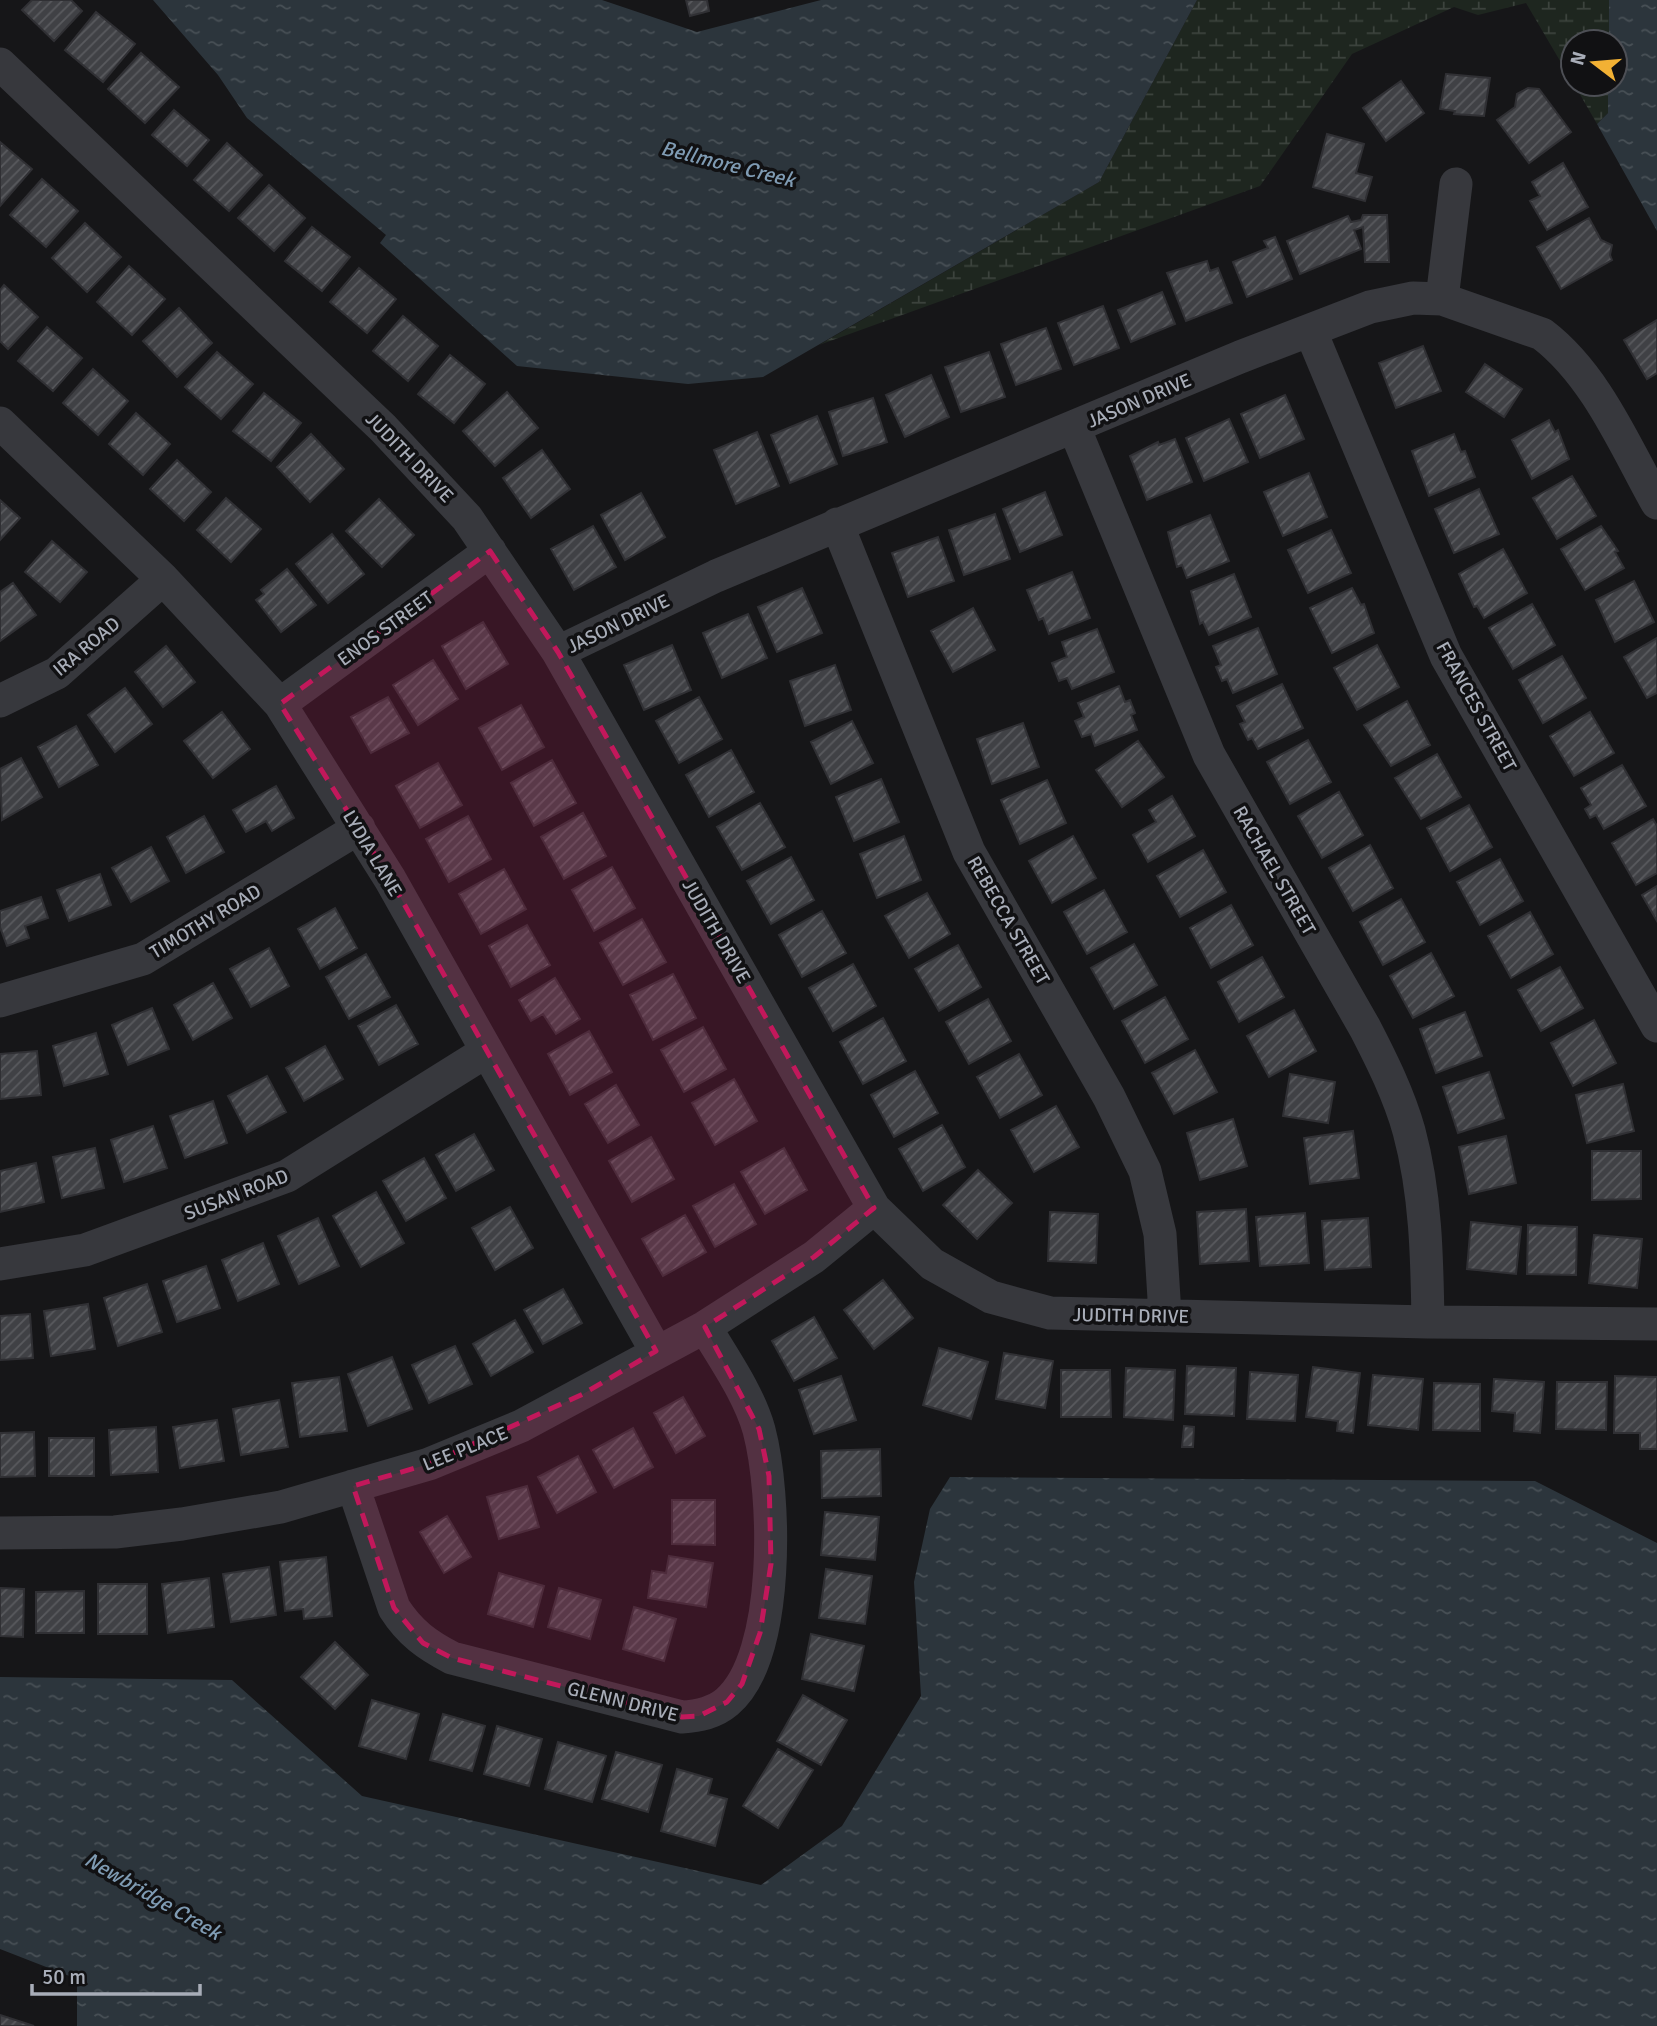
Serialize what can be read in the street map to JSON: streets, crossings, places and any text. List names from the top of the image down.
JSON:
{
  "streets": {
    "street": [
      "JASON DRIVE",
      "JUDITH DRIVE",
      "ENOS STREET",
      "IRA ROAD",
      "FRANCES STREET",
      "LYDIA LANE",
      "RACHAEL STREET",
      "REBECCA STREET",
      "TIMOTHY ROAD",
      "SUSAN ROAD",
      "LEE PLACE",
      "GLENN DRIVE"
    ]
  },
  "crossings": [
    ["JASON DRIVE", "JUDITH DRIVE"],
    ["JASON DRIVE", "FRANCES STREET"],
    ["JASON DRIVE", "RACHAEL STREET"],
    ["JASON DRIVE", "REBECCA STREET"],
    ["JUDITH DRIVE", "ENOS STREET"],
    ["JUDITH DRIVE", "RACHAEL STREET"],
    ["JUDITH DRIVE", "REBECCA STREET"],
    ["JUDITH DRIVE", "LEE PLACE"],
    ["ENOS STREET", "LYDIA LANE"],
    ["IRA ROAD", "LYDIA LANE"],
    ["LYDIA LANE", "TIMOTHY ROAD"],
    ["LYDIA LANE", "SUSAN ROAD"],
    ["LYDIA LANE", "LEE PLACE"],
    ["LEE PLACE", "GLENN DRIVE"]
  ],
  "water": ["Bellmore Creek", "Newbridge Creek"],
  "scale_bar": "50 m",
  "north": "left"
}
